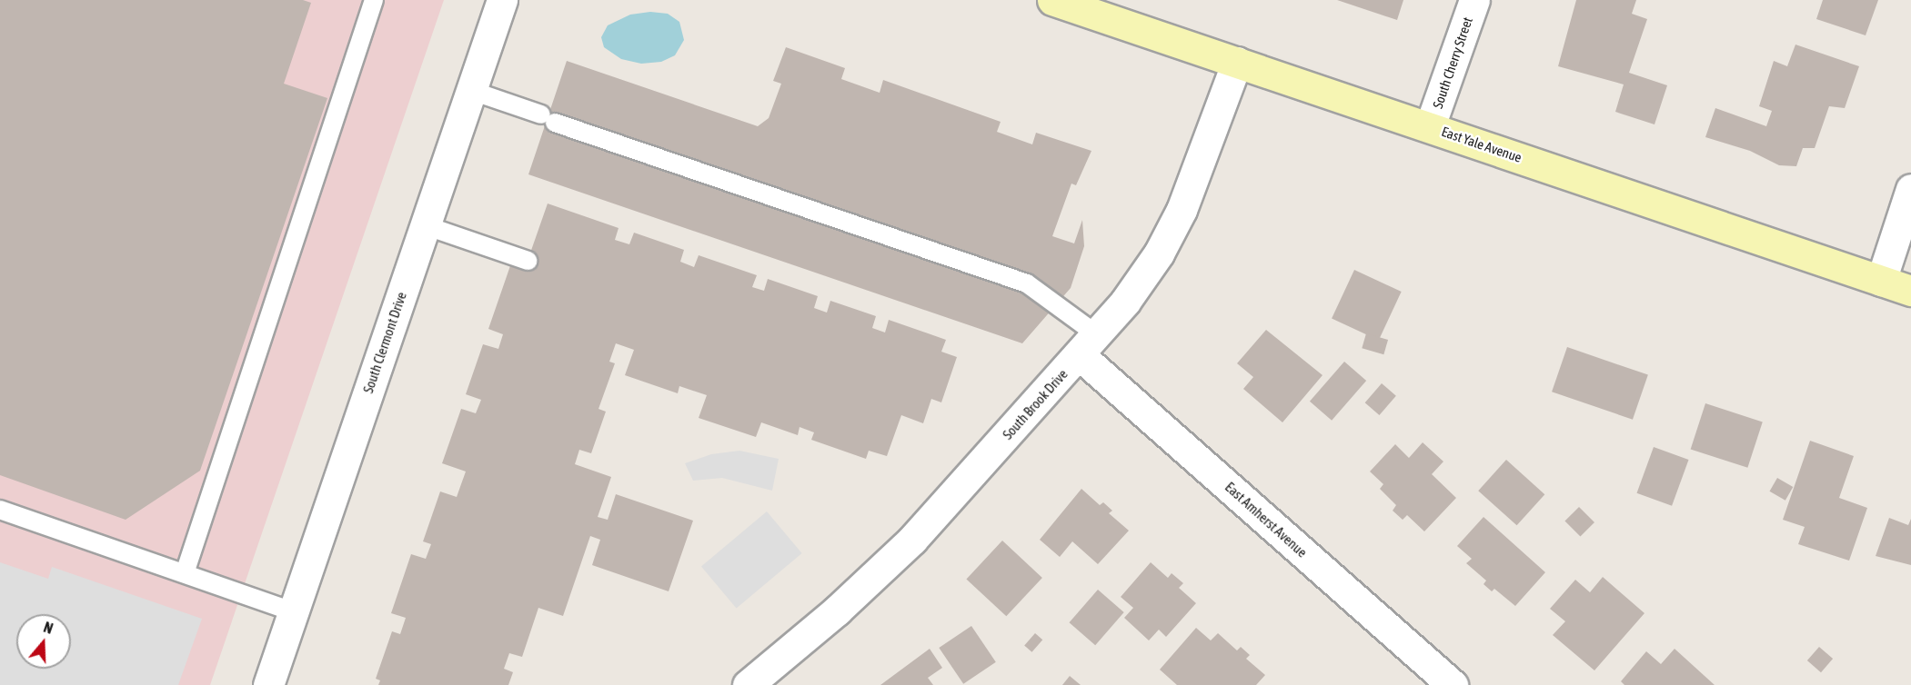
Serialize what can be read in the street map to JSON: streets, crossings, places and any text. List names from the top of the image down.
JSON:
{
  "streets": {
    "main road": ["East Yale Avenue"],
    "street": [
      "South Cherry Street",
      "South Clermont Drive",
      "South Brook Drive",
      "East Amherst Avenue"
    ]
  },
  "crossings": [
    ["South Cherry Street", "East Yale Avenue"],
    ["East Yale Avenue", "South Brook Drive"],
    ["South Brook Drive", "East Amherst Avenue"]
  ],
  "north": "top"
}
